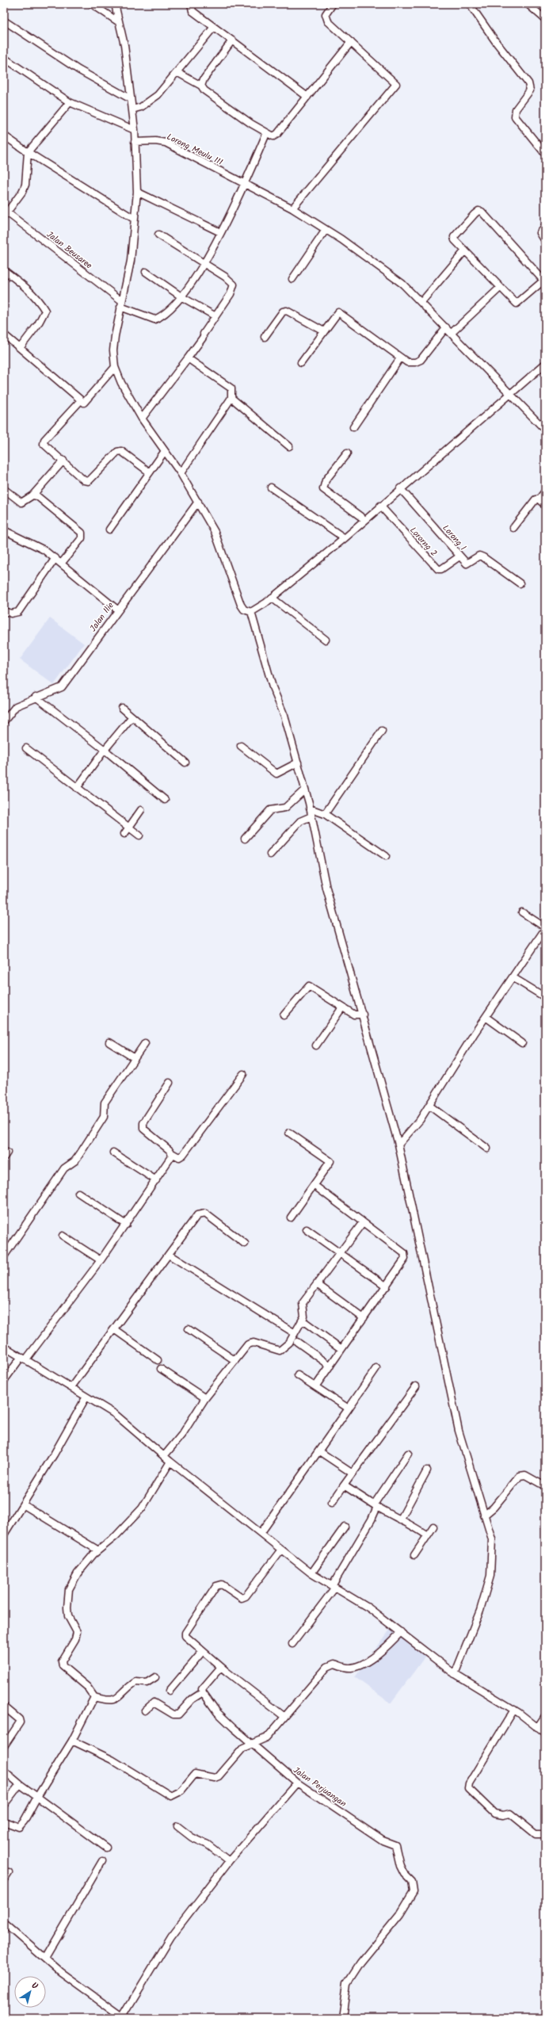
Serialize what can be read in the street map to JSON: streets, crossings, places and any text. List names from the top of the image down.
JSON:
{
  "streets": {
    "street": [
      "Lorong Meulu III",
      "Jalan Beusaree",
      "Lorong 1",
      "Lororng 2",
      "Jalan Ilie",
      "Jalan Perjuangan"
    ]
  },
  "crossings": [
    ["Lorong 1", "Lororng 2"]
  ],
  "north": "top right"
}
